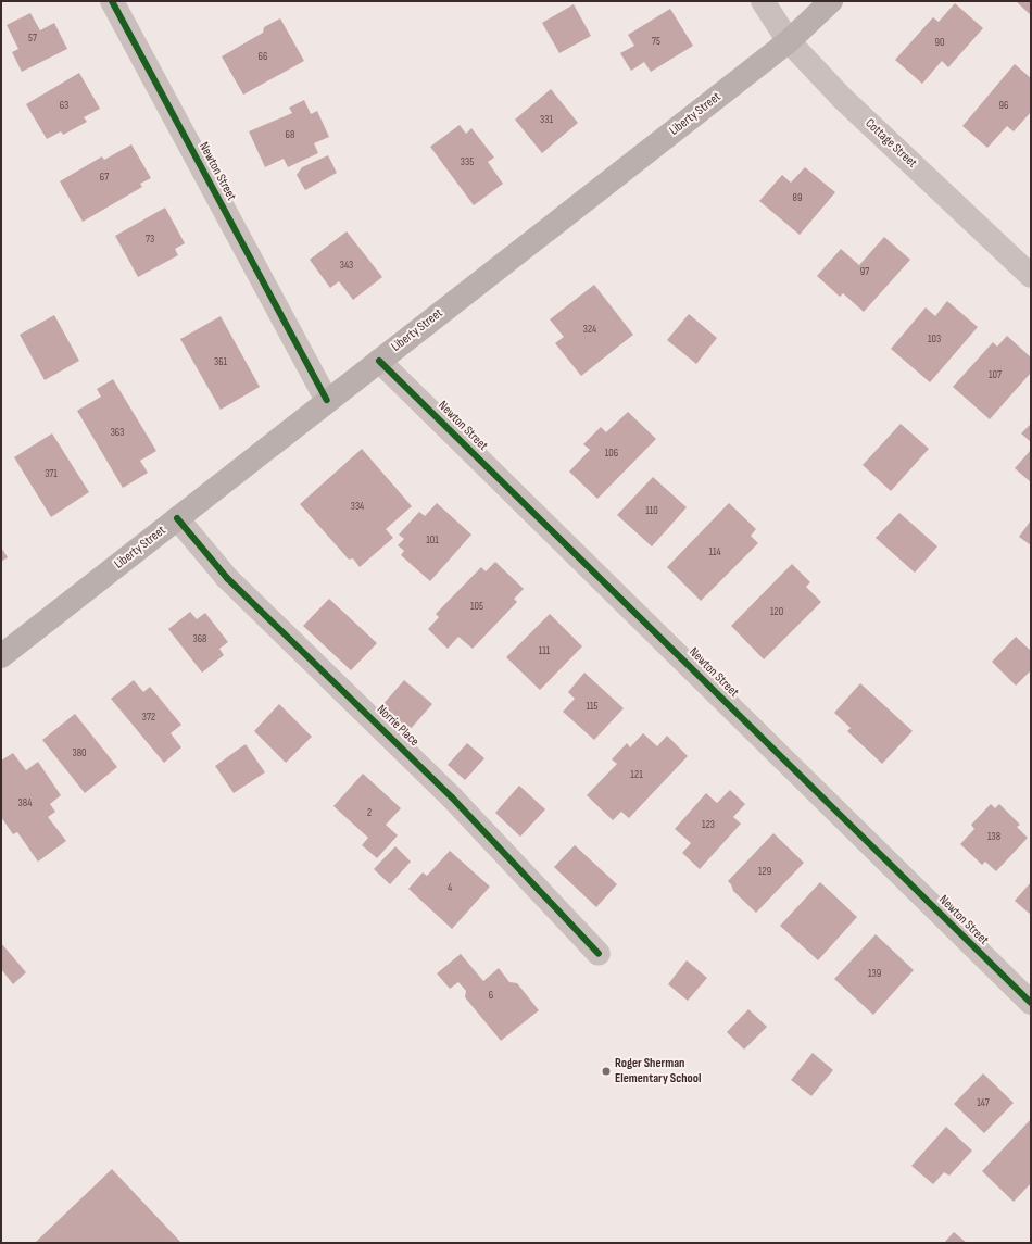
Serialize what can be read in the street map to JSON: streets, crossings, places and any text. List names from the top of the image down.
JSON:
{
  "streets": {
    "main road": ["Liberty Street"],
    "street": ["Cottage Street", "Newton Street", "Norrie Place"]
  },
  "crossings": [
    ["Liberty Street", "Cottage Street"],
    ["Liberty Street", "Newton Street"],
    ["Liberty Street", "Norrie Place"]
  ],
  "places": ["Roger Sherman Elementary School"],
  "house_numbers": [
    "57",
    "75",
    "90",
    "66",
    "63",
    "96",
    "331",
    "68",
    "335",
    "67",
    "89",
    "73",
    "343",
    "97",
    "324",
    "103",
    "361",
    "107",
    "363",
    "106",
    "371",
    "334",
    "110",
    "101",
    "114",
    "105",
    "120",
    "368",
    "111",
    "115",
    "372",
    "380",
    "121",
    "384",
    "2",
    "123",
    "138",
    "129",
    "4",
    "139",
    "6",
    "147"
  ]
}
